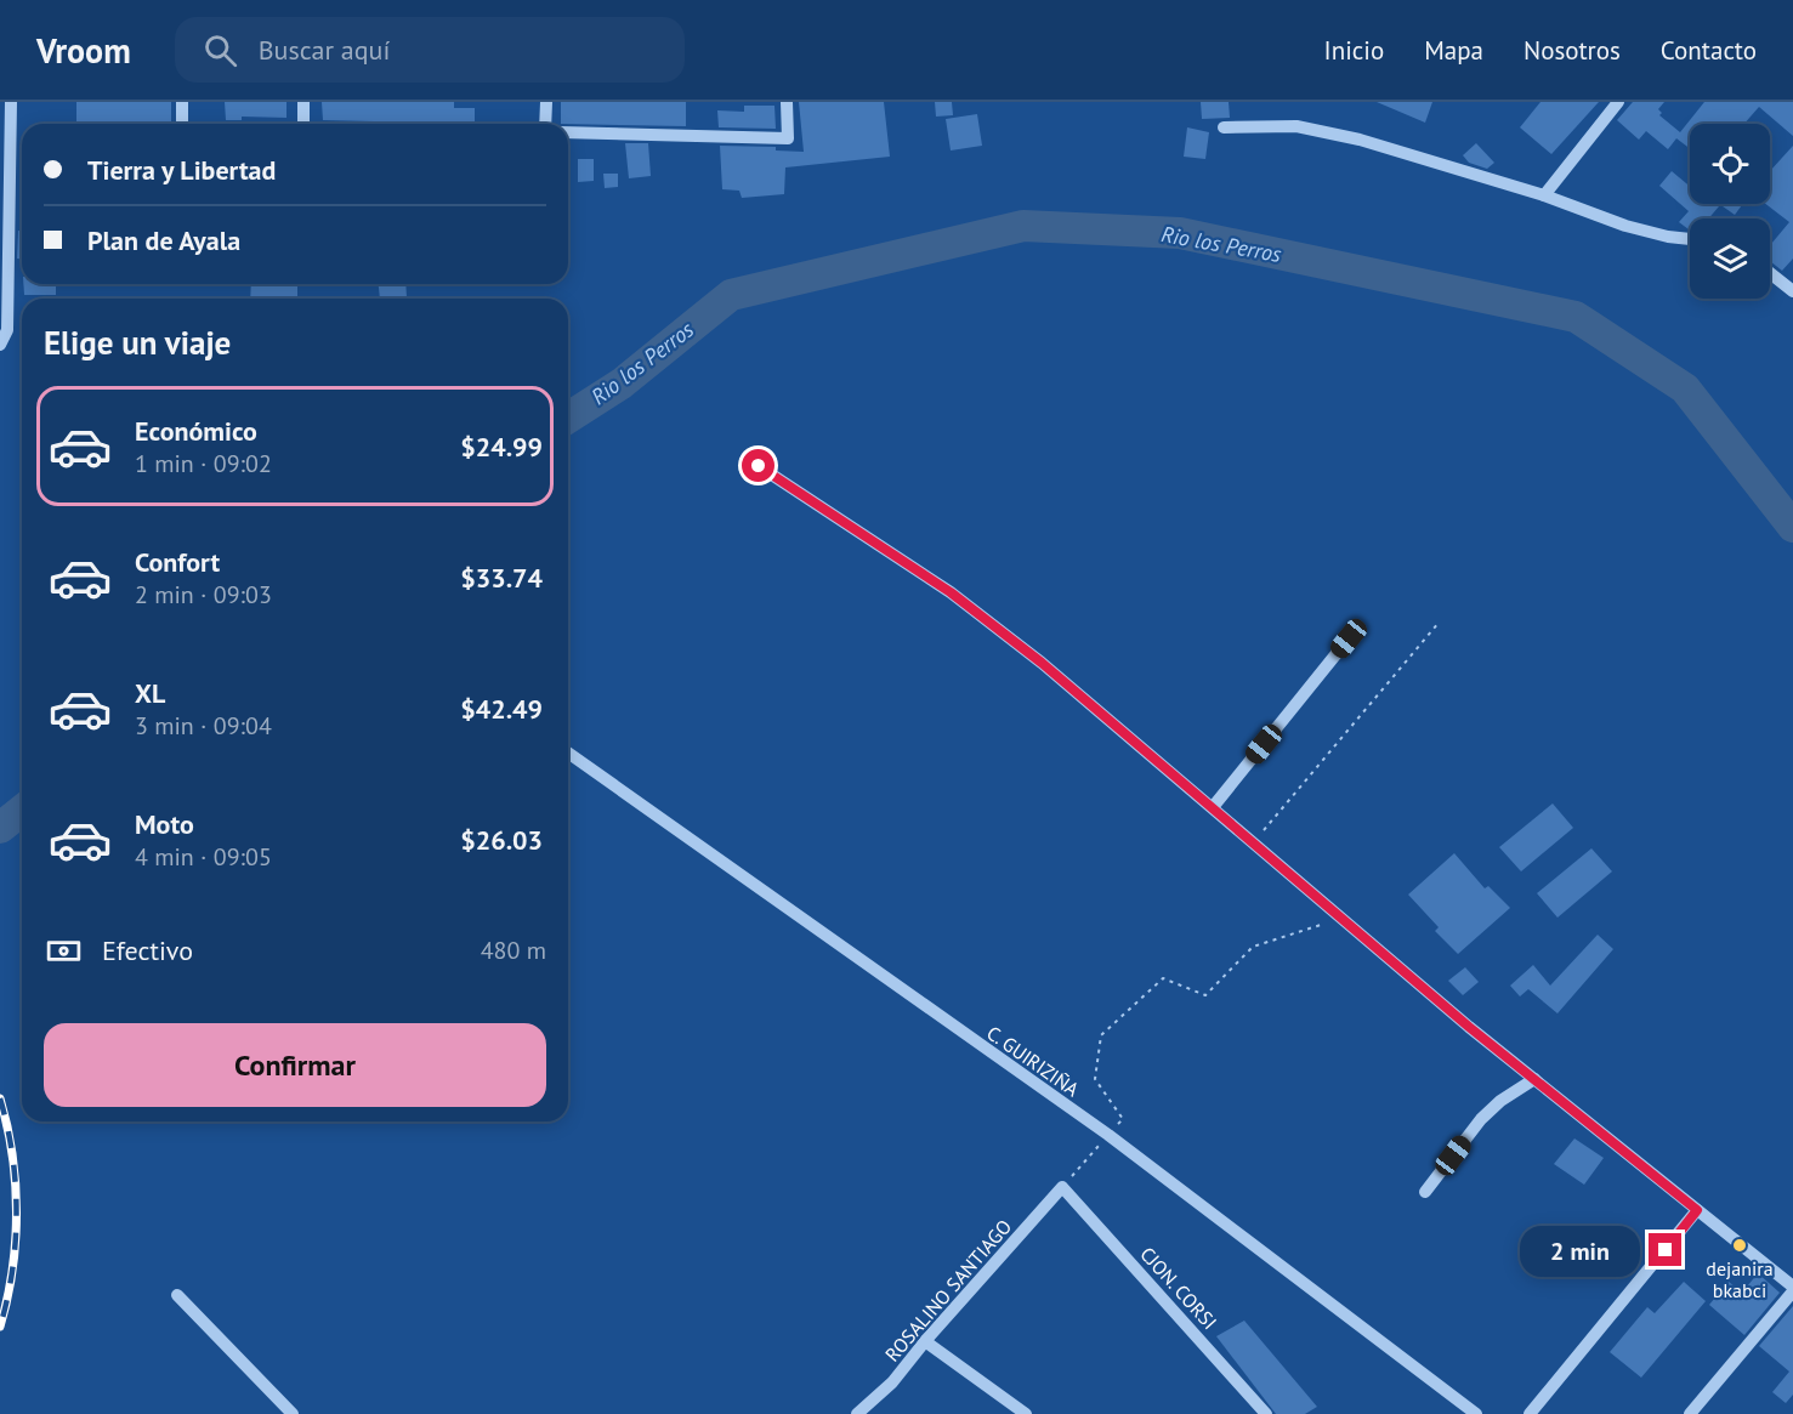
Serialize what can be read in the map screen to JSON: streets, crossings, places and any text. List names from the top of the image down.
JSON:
{
  "streets": {
    "street": ["C. GUIRIZIÑA", "CJON. CORSI", "ROSALINO SANTIAGO"]
  },
  "crossings": [
    ["CJON. CORSI", "ROSALINO SANTIAGO"]
  ],
  "water": ["Rio los Perros"],
  "places": ["dejanira bkabci"],
  "page": {
    "header": "Vroom",
    "search": "Buscar aquí",
    "nav": [
      "Inicio",
      "Mapa",
      "Nosotros",
      "Contacto"
    ],
    "banner": ["Tierra y Libertad", "Plan de Ayala"],
    "heading": "Elige un viaje",
    "list": [
      {
        "name": "Económico",
        "note": "1 min · 09:02",
        "value": "$24.99"
      },
      {
        "name": "Confort",
        "note": "2 min · 09:03",
        "value": "$33.74"
      },
      {
        "name": "XL",
        "note": "3 min · 09:04",
        "value": "$42.49"
      },
      {
        "name": "Moto",
        "note": "4 min · 09:05",
        "value": "$26.03"
      }
    ],
    "pay": ["Efectivo", "480 m"],
    "buttons": "Confirmar",
    "bubble": "2 min"
  }
}
